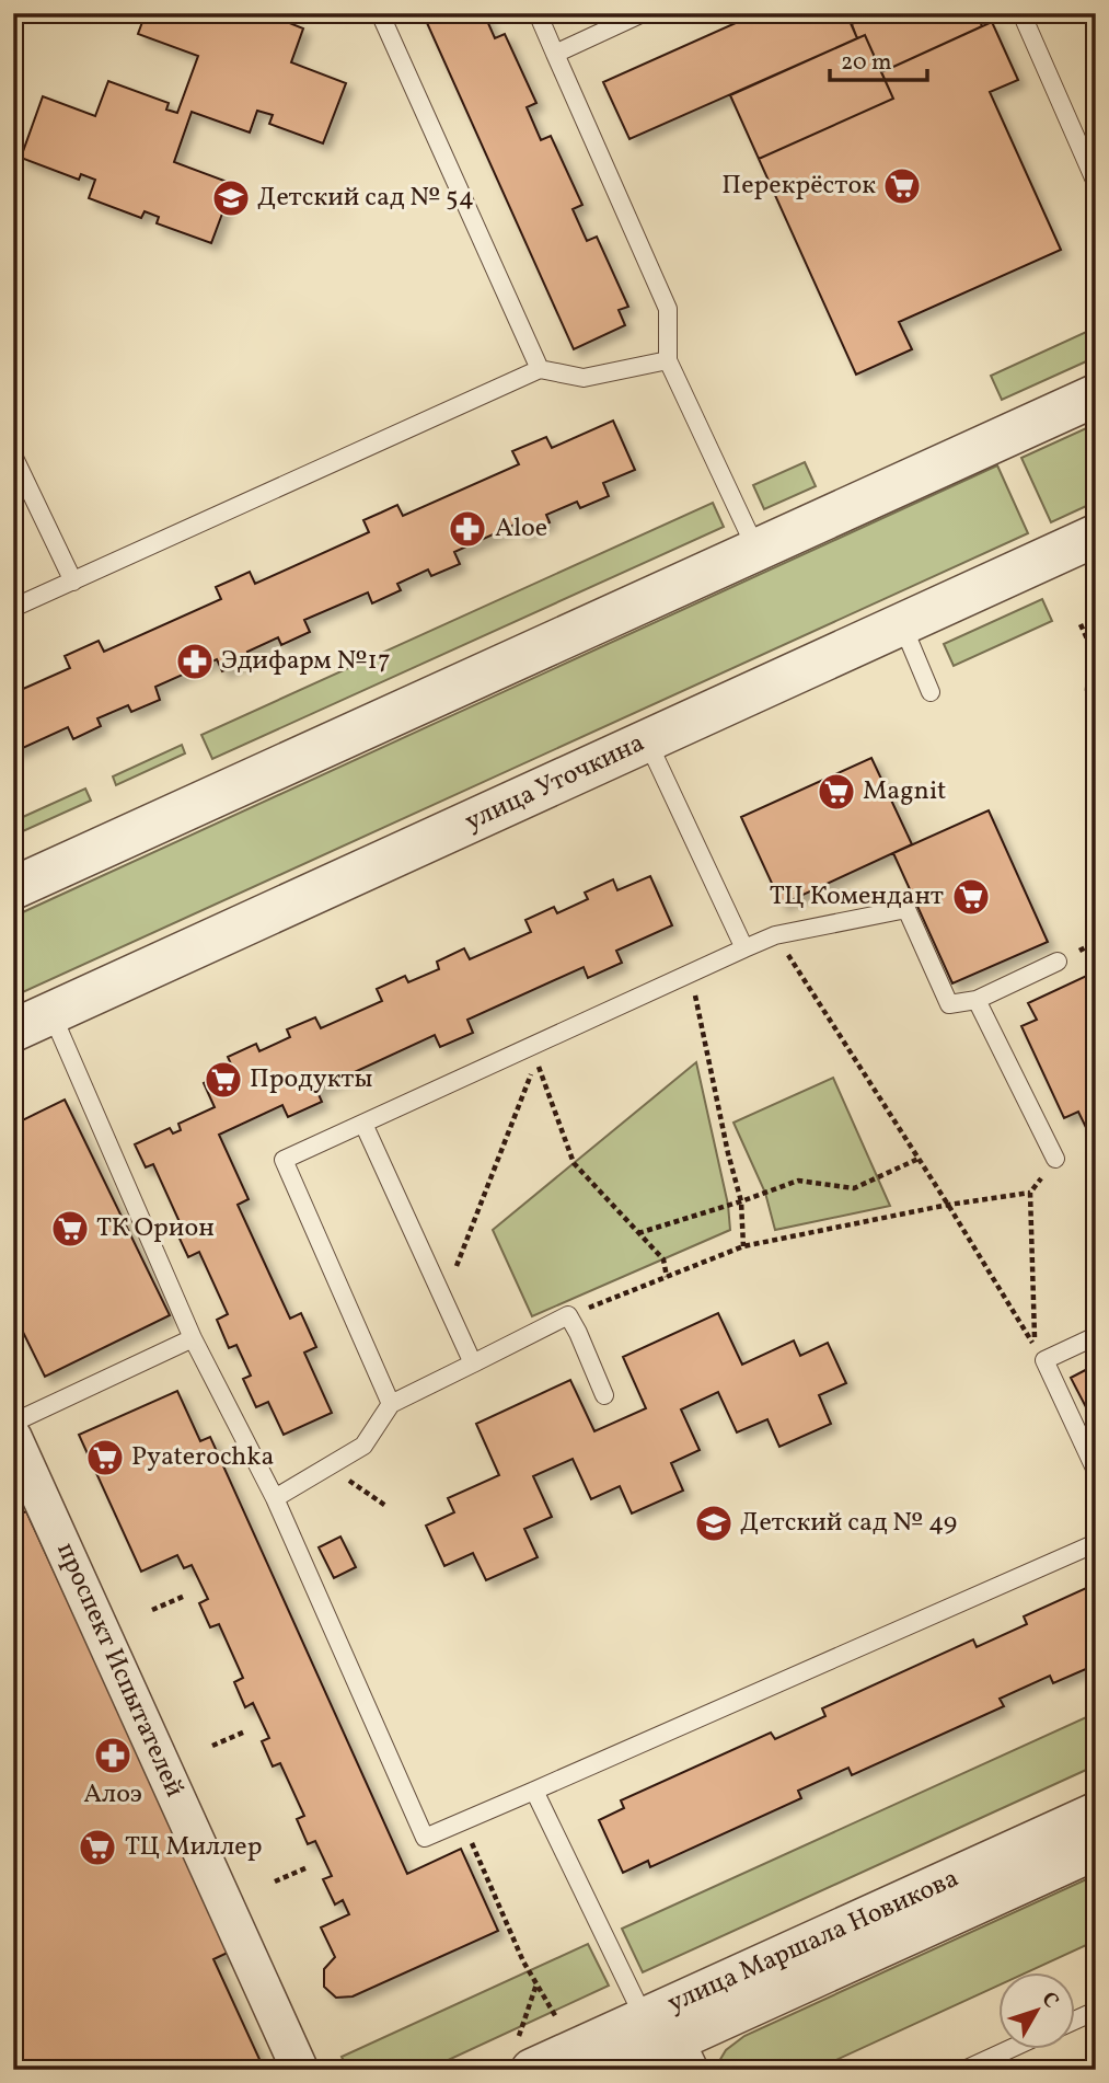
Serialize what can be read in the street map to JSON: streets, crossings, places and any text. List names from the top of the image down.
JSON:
{
  "streets": {
    "street": ["улица Уточкина", "проспект Испытателей", "улица Маршала Новикова"]
  },
  "places": {
    "supermarket": [
      "Перекрёсток",
      "Magnit",
      "ТЦ Комендант",
      "Продукты",
      "ТК Орион",
      "Pyaterochka",
      "ТЦ Миллер"
    ],
    "school or university": ["Детский сад № 54", "Детский сад № 49"],
    "pharmacy": ["Aloe", "Эдифарм №17", "Алоэ"]
  },
  "scale_bar": "20 m",
  "north": "top right"
}
